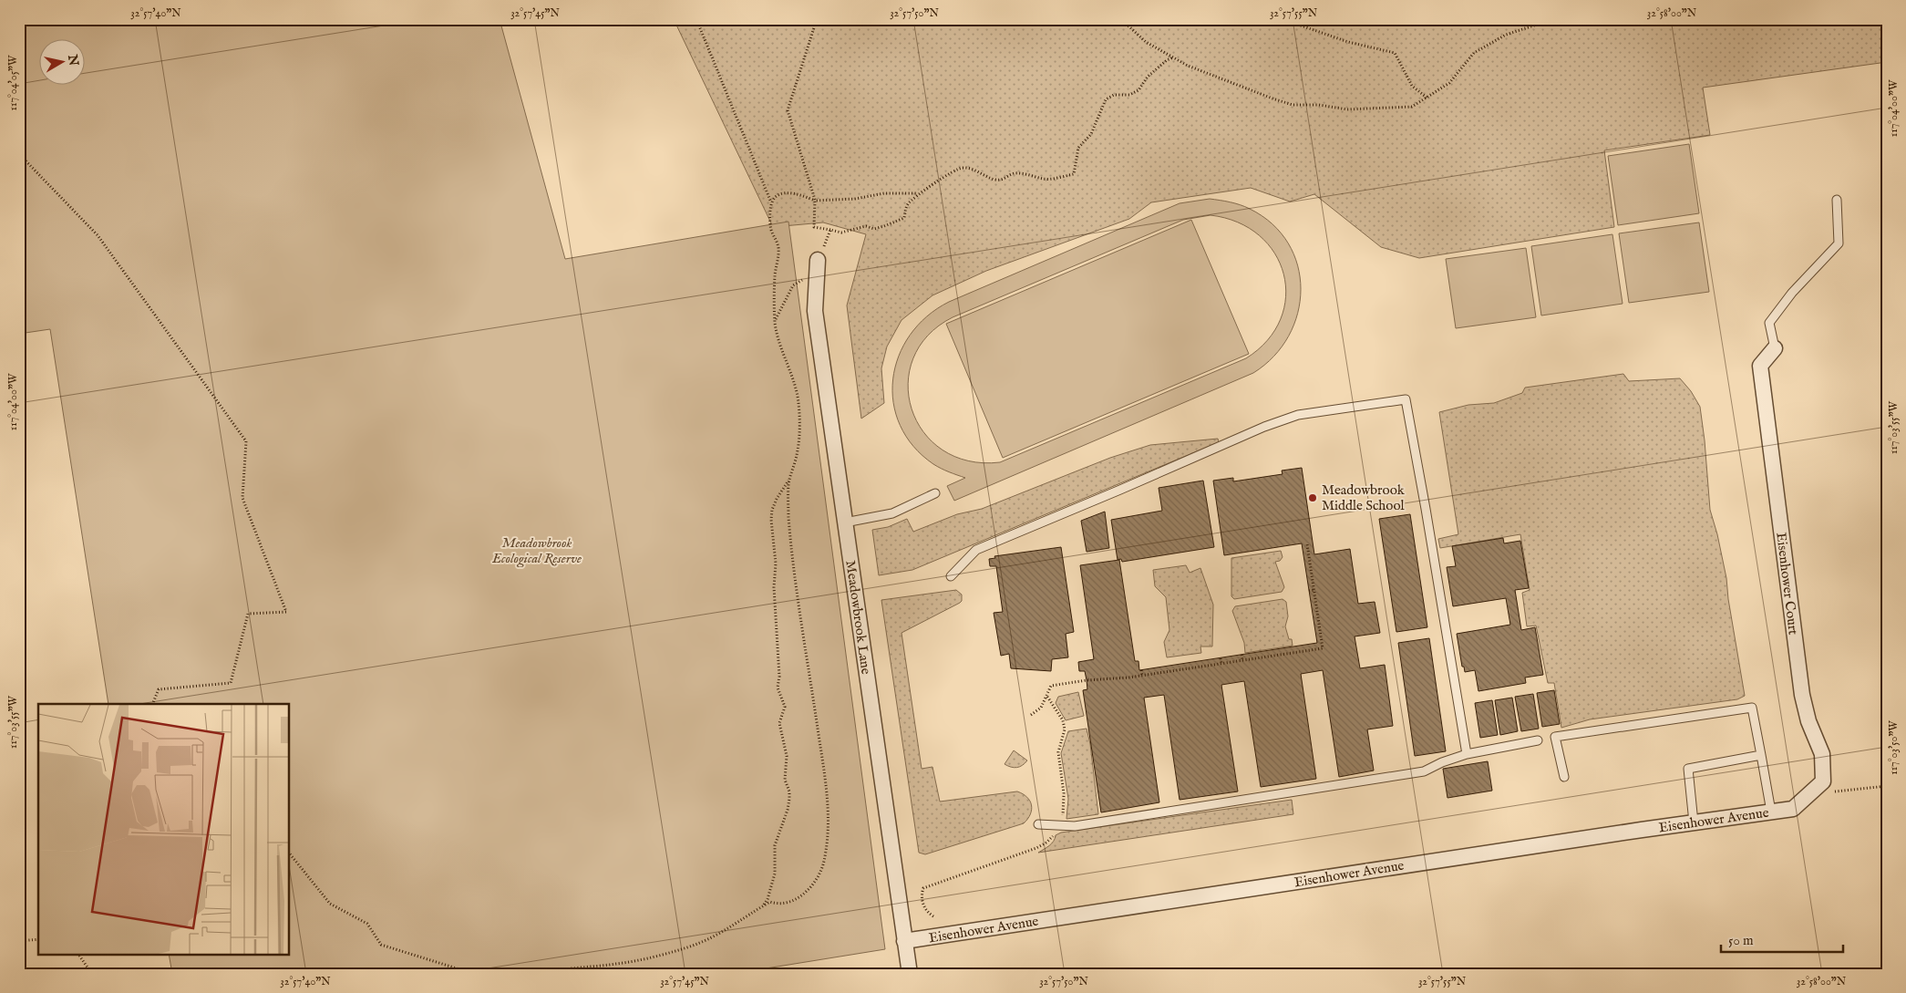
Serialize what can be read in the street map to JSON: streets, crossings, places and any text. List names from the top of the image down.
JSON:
{
  "streets": {
    "street": ["Eisenhower Court", "Meadowbrook Lane", "Eisenhower Avenue"]
  },
  "crossings": [
    ["Eisenhower Court", "Eisenhower Avenue"],
    ["Meadowbrook Lane", "Eisenhower Avenue"]
  ],
  "parks": ["Meadowbrook Ecological Reserve"],
  "places": ["Meadowbrook Middle School"],
  "scale_bar": "50 m",
  "north": "right",
  "coordinates": [
    "32°57'40\"N",
    "32°57'45\"N",
    "32°57'50\"N",
    "32°57'55\"N",
    "32°58'00\"N",
    "117°04'05\"W",
    "117°04'00\"W",
    "117°03'55\"W",
    "117°03'50\"W"
  ]
}
